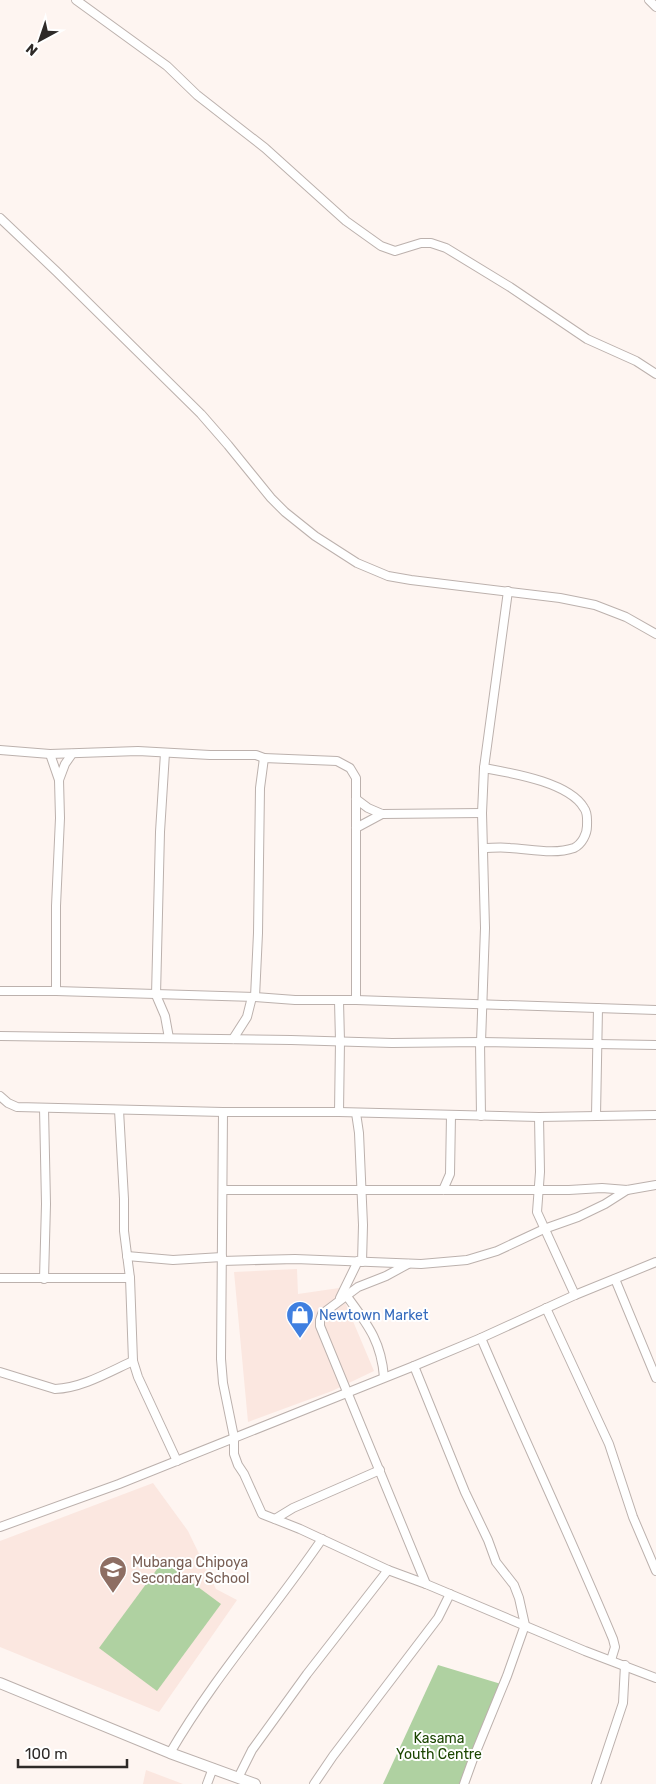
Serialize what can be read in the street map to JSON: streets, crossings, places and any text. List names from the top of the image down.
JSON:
{
  "parks": ["Kasama Youth Centre"],
  "places": {
    "shop": ["Newtown Market"],
    "school or university": ["Mubanga Chipoya Secondary School"]
  },
  "scale_bar": "100 m",
  "north": "bottom left"
}
